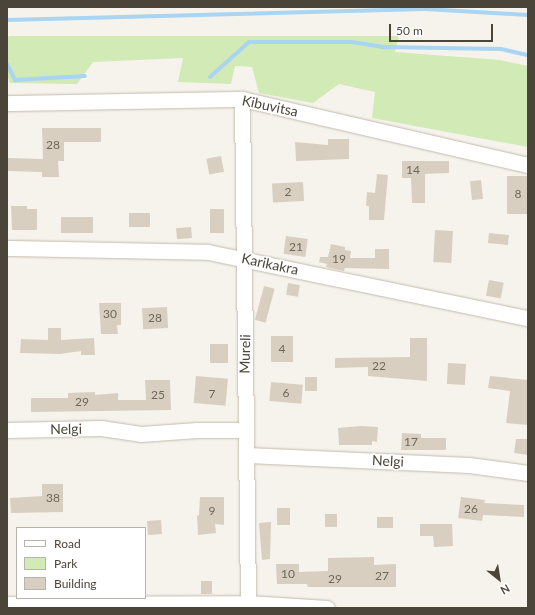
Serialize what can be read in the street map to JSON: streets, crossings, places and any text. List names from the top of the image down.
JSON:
{
  "streets": {
    "street": [
      "Kibuvitsa",
      "Karikakra",
      "Mureli",
      "Nelgi"
    ]
  },
  "crossings": [
    ["Kibuvitsa", "Mureli"],
    ["Karikakra", "Mureli"],
    ["Mureli", "Nelgi"]
  ],
  "house_numbers": [
    "28",
    "14",
    "2",
    "8",
    "21",
    "19",
    "30",
    "28",
    "4",
    "22",
    "6",
    "7",
    "25",
    "29",
    "17",
    "38",
    "26",
    "9",
    "10",
    "27",
    "29"
  ],
  "legend": ["Road", "Park", "Building"],
  "scale_bar": "50 m",
  "north": "bottom right"
}
